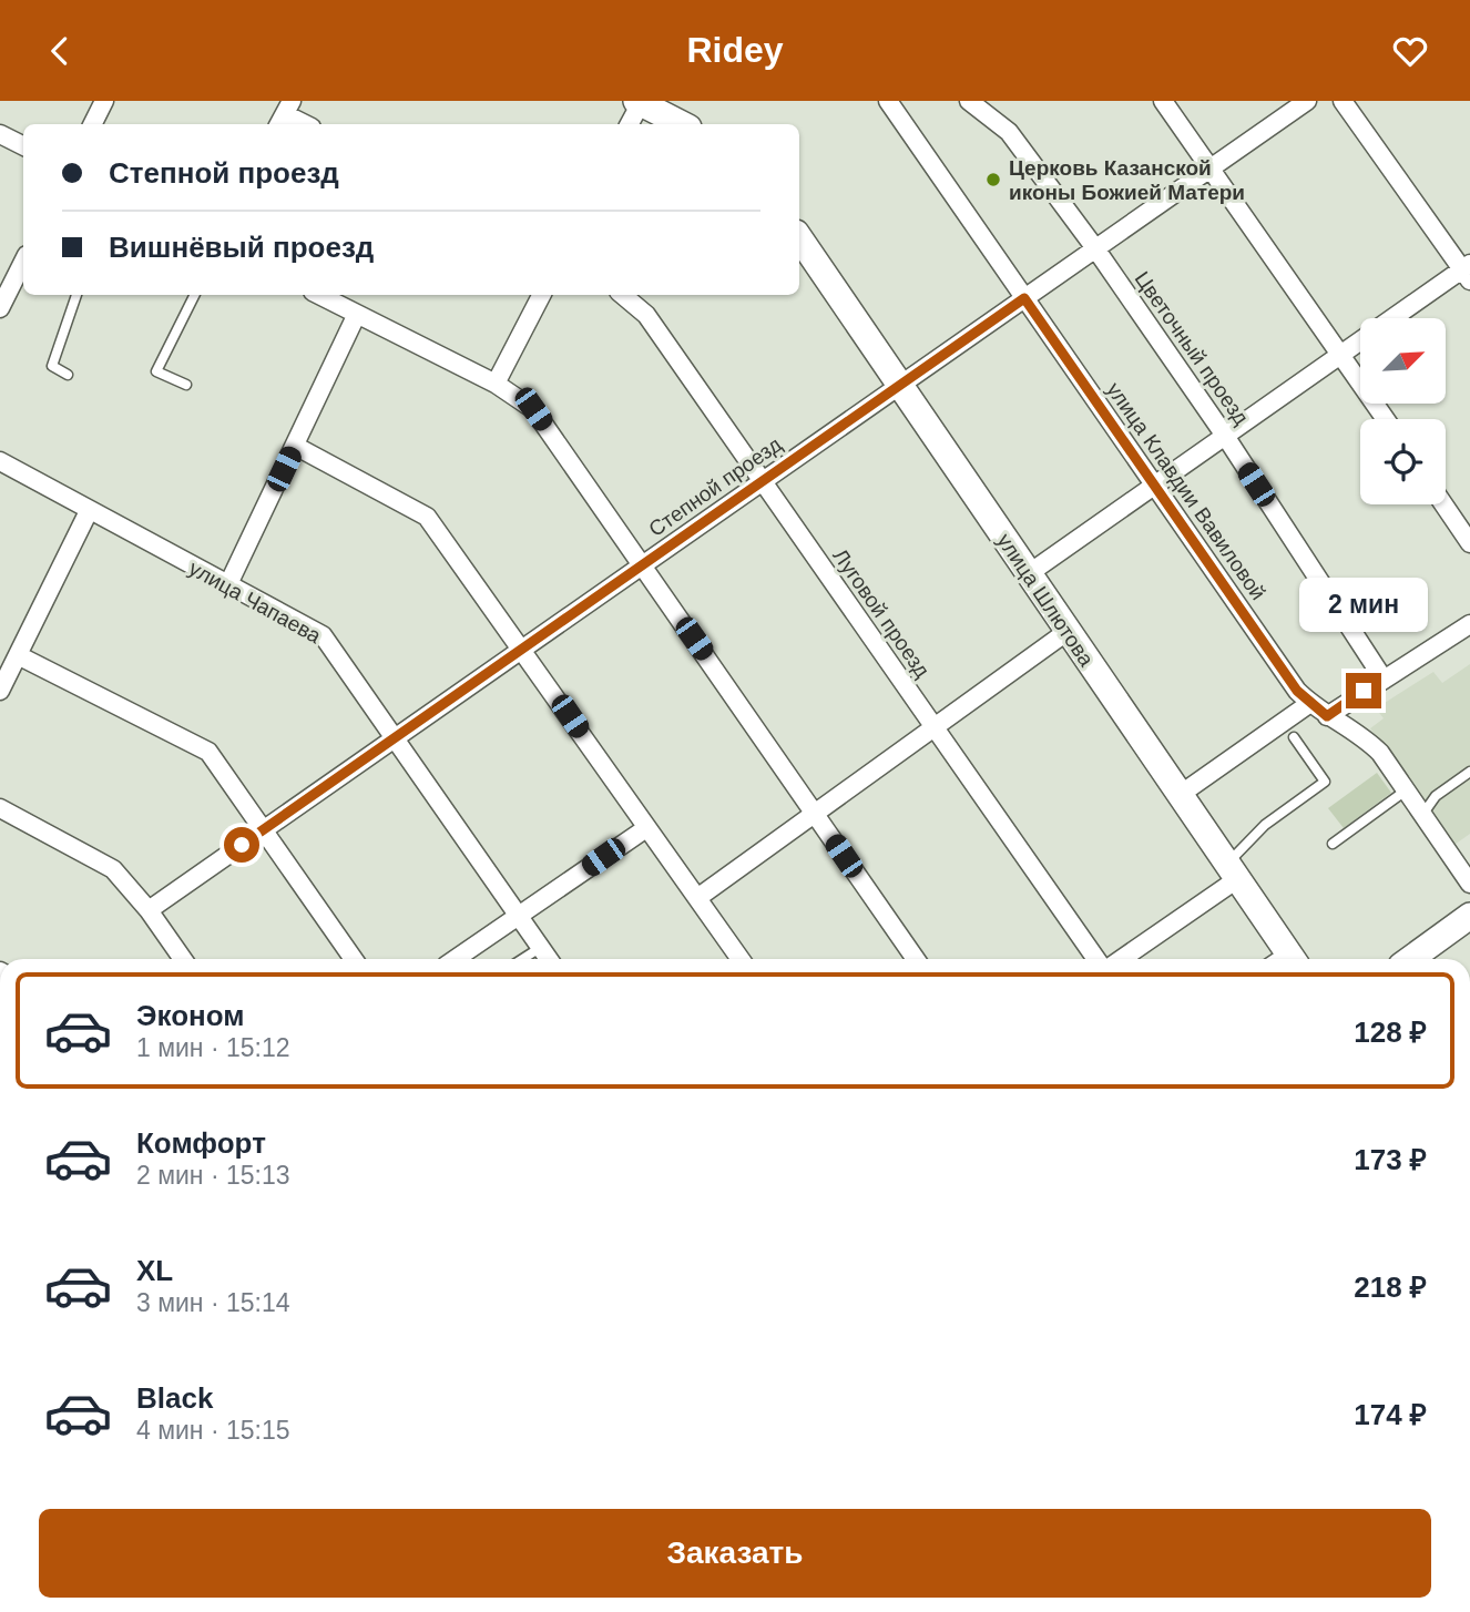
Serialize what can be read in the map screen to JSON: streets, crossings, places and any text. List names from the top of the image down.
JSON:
{
  "streets": {
    "main road": ["улица Шлютова"],
    "street": [
      "Цветочный проезд",
      "Степной проезд",
      "улица Клавдии Вавиловой",
      "улица Чапаева",
      "Луговой проезд"
    ]
  },
  "crossings": [
    ["Цветочный проезд", "Степной проезд"],
    ["Степной проезд", "улица Клавдии Вавиловой"],
    ["Степной проезд", "улица Шлютова"],
    ["Степной проезд", "улица Чапаева"],
    ["Степной проезд", "Луговой проезд"]
  ],
  "places": ["Церковь Казанской иконы Божией Матери"],
  "north": "top right",
  "page": {
    "header": "Ridey",
    "banner": ["Степной проезд", "Вишнёвый проезд"],
    "bubble": "2 мин",
    "list": [
      {
        "name": "Эконом",
        "note": "1 мин · 15:12",
        "value": "128 ₽"
      },
      {
        "name": "Комфорт",
        "note": "2 мин · 15:13",
        "value": "173 ₽"
      },
      {
        "name": "XL",
        "note": "3 мин · 15:14",
        "value": "218 ₽"
      },
      {
        "name": "Black",
        "note": "4 мин · 15:15",
        "value": "174 ₽"
      }
    ],
    "buttons": "Заказать"
  }
}
